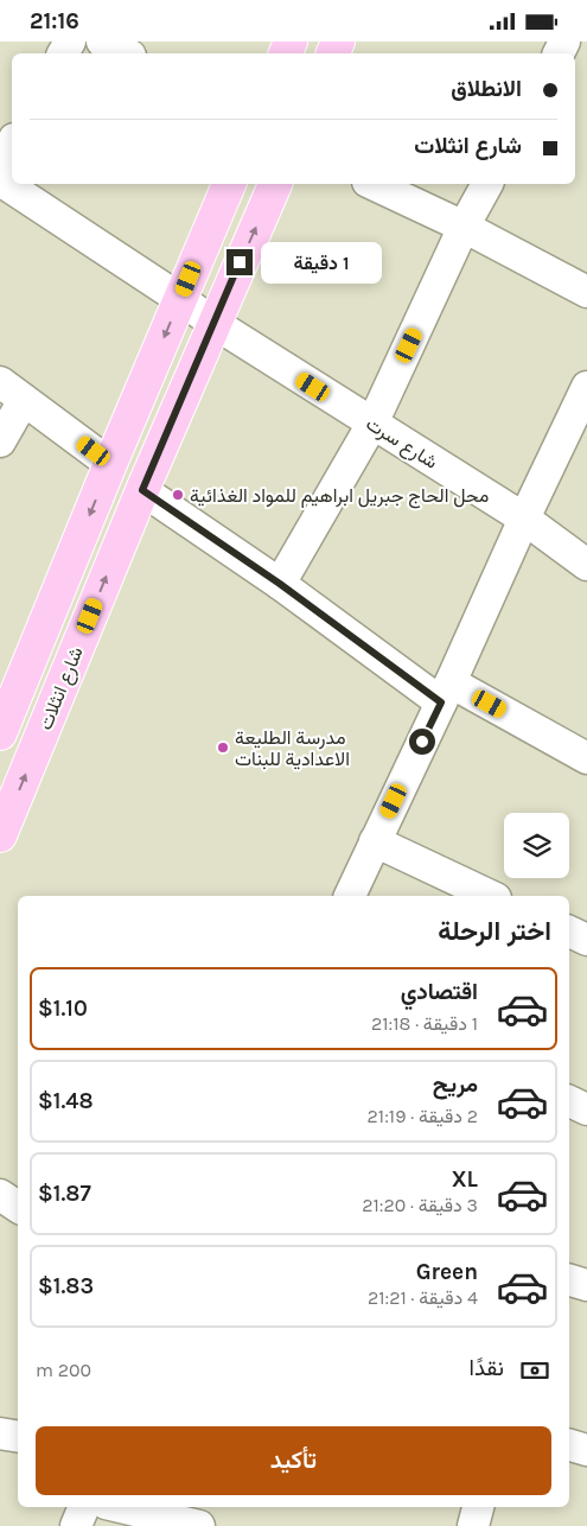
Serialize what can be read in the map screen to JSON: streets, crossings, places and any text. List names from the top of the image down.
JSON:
{
  "streets": {
    "main road": ["شارع انثلات"],
    "street": ["شارع سرت"]
  },
  "crossings": [
    ["شارع سرت", "شارع انثلات"]
  ],
  "places": ["محل الحاج جبريل ابراهيم للمواد الغذائية", "مدرسة الطليعة الاعدادية للبنات"],
  "page": {
    "status": "21:16",
    "banner": ["الانطلاق", "شارع انثلات"],
    "bubble": "1 دقيقة",
    "heading": "اختر الرحلة",
    "list": [
      {
        "name": "اقتصادي",
        "note": "1 دقيقة · 21:18",
        "value": "$1.10"
      },
      {
        "name": "مريح",
        "note": "2 دقيقة · 21:19",
        "value": "$1.48"
      },
      {
        "name": "XL",
        "note": "3 دقيقة · 21:20",
        "value": "$1.87"
      },
      {
        "name": "Green",
        "note": "4 دقيقة · 21:21",
        "value": "$1.83"
      }
    ],
    "pay": ["نقدًا", "200 m"],
    "buttons": "تأكيد"
  }
}
